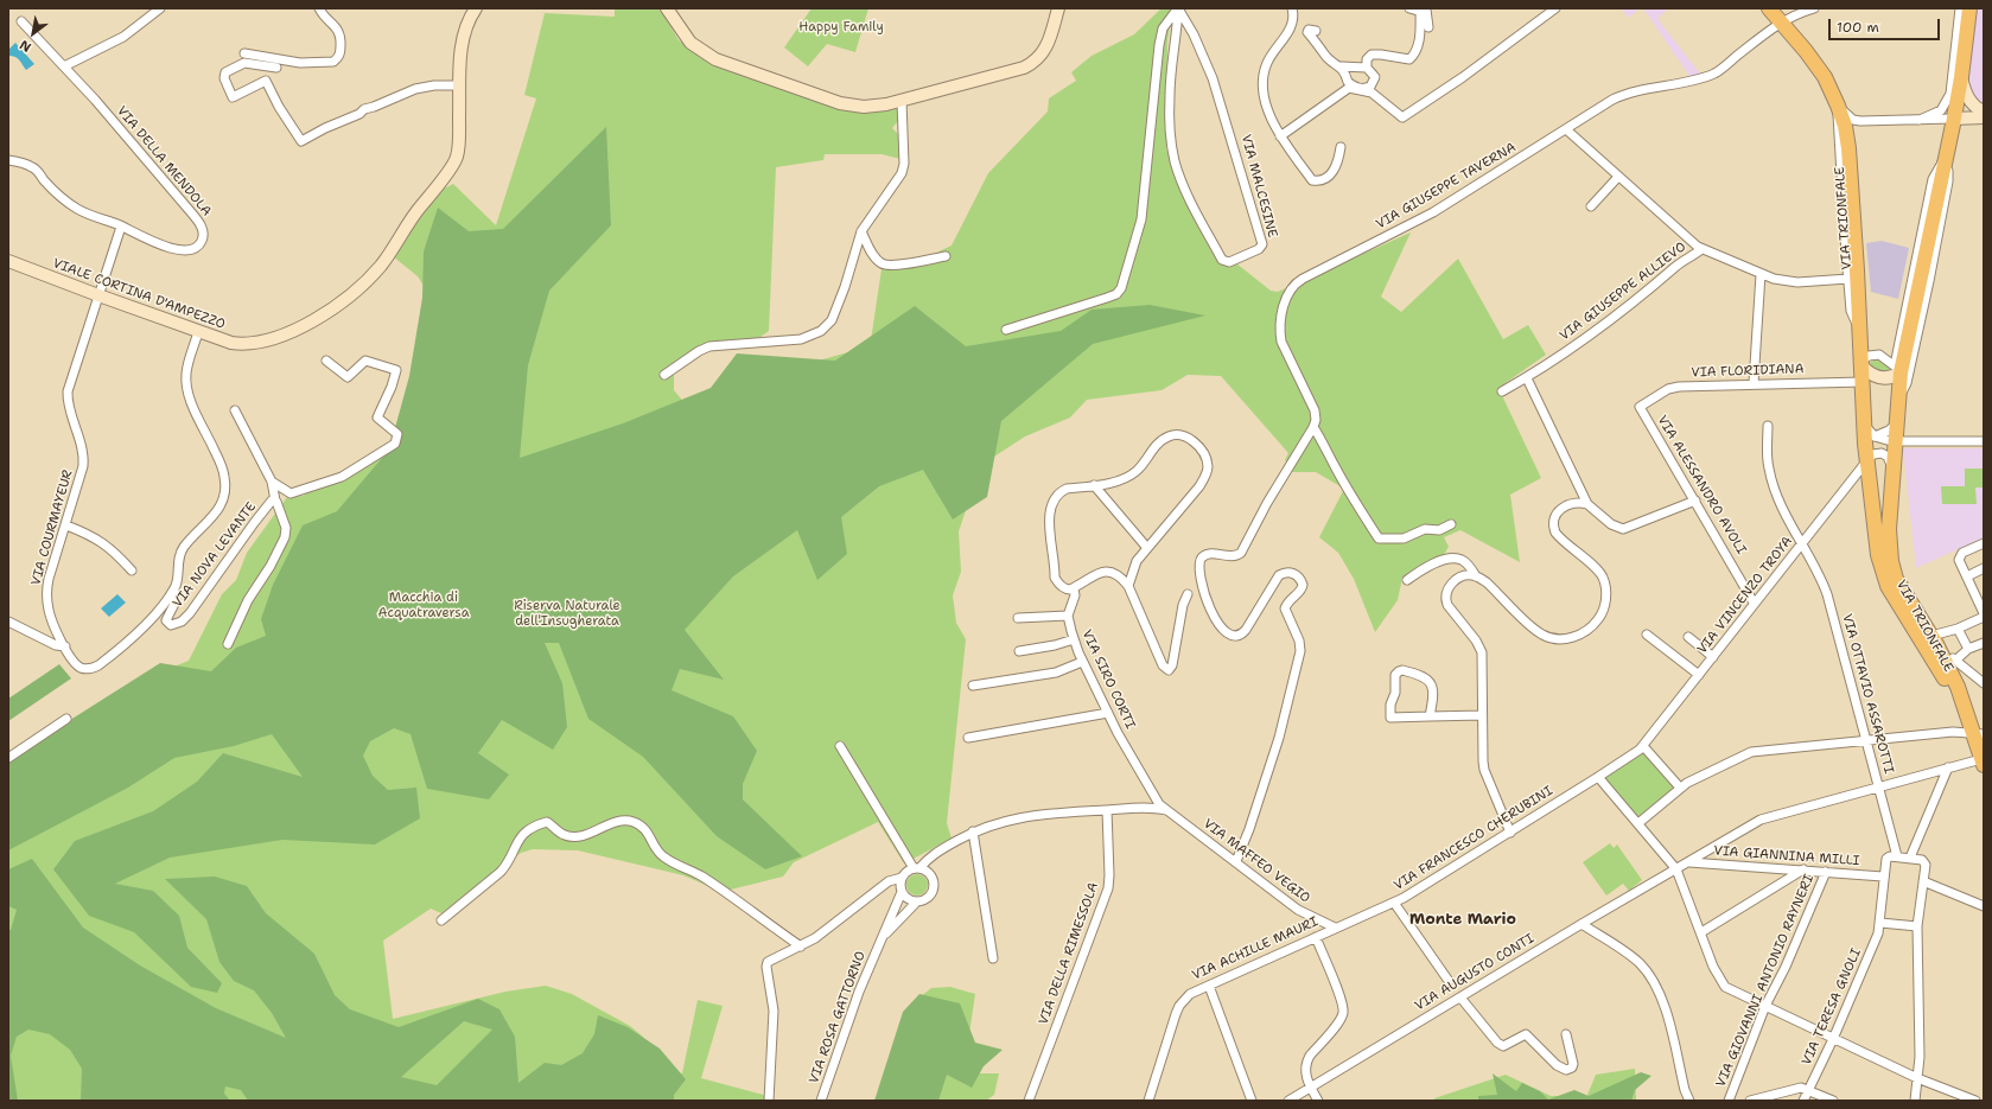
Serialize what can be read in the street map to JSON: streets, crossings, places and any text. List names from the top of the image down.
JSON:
{
  "streets": {
    "main road": ["VIA TRIONFALE"],
    "street": [
      "VIA DELLA MENDOLA",
      "VIA MALCESINE",
      "VIA GIUSEPPE TAVERNA",
      "VIA GIUSEPPE ALLIEVO",
      "VIALE CORTINA D'AMPEZZO",
      "VIA FLORIDIANA",
      "VIA ALESSANDRO AVOLI",
      "VIA COURMAYEUR",
      "VIA NOVA LEVANTE",
      "VIA VINCENZO TROYA",
      "VIA SIRO CORTI",
      "VIA OTTAVIO ASSAROTTI",
      "VIA FRANCESCO CHERUBINI",
      "VIA GIANNINA MILLI",
      "VIA MAFFEO VEGIO",
      "VIA ACHILLE MAURI",
      "VIA DELLA RIMESSOLA",
      "VIA AUGUSTO CONTI",
      "VIA GIOVANNI ANTONIO RAYNERI",
      "VIA TERESA GNOLI",
      "VIA ROSA GATTORNO"
    ]
  },
  "crossings": [
    ["VIA DELLA MENDOLA", "VIA COURMAYEUR"],
    ["VIA GIUSEPPE TAVERNA", "VIA TRIONFALE"],
    ["VIA TRIONFALE", "VIA GIUSEPPE ALLIEVO"],
    ["VIA TRIONFALE", "VIA FLORIDIANA"],
    ["VIA TRIONFALE", "VIA VINCENZO TROYA"],
    ["VIA TRIONFALE", "VIA AUGUSTO CONTI"],
    ["VIALE CORTINA D'AMPEZZO", "VIA COURMAYEUR"],
    ["VIA FLORIDIANA", "VIA ALESSANDRO AVOLI"],
    ["VIA ALESSANDRO AVOLI", "VIA VINCENZO TROYA"],
    ["VIA COURMAYEUR", "VIA NOVA LEVANTE"],
    ["VIA VINCENZO TROYA", "VIA OTTAVIO ASSAROTTI"],
    ["VIA VINCENZO TROYA", "VIA FRANCESCO CHERUBINI"],
    ["VIA SIRO CORTI", "VIA MAFFEO VEGIO"],
    ["VIA OTTAVIO ASSAROTTI", "VIA AUGUSTO CONTI"],
    ["VIA FRANCESCO CHERUBINI", "VIA MAFFEO VEGIO"],
    ["VIA FRANCESCO CHERUBINI", "VIA ACHILLE MAURI"],
    ["VIA GIANNINA MILLI", "VIA AUGUSTO CONTI"],
    ["VIA GIANNINA MILLI", "VIA GIOVANNI ANTONIO RAYNERI"],
    ["VIA GIANNINA MILLI", "VIA TERESA GNOLI"],
    ["VIA MAFFEO VEGIO", "VIA ACHILLE MAURI"]
  ],
  "districts": ["Monte Mario"],
  "parks": ["Happy Family", "Macchia di Acquatraversa", "Riserva Naturale dell'Insugherata"],
  "scale_bar": "100 m",
  "north": "bottom left"
}
